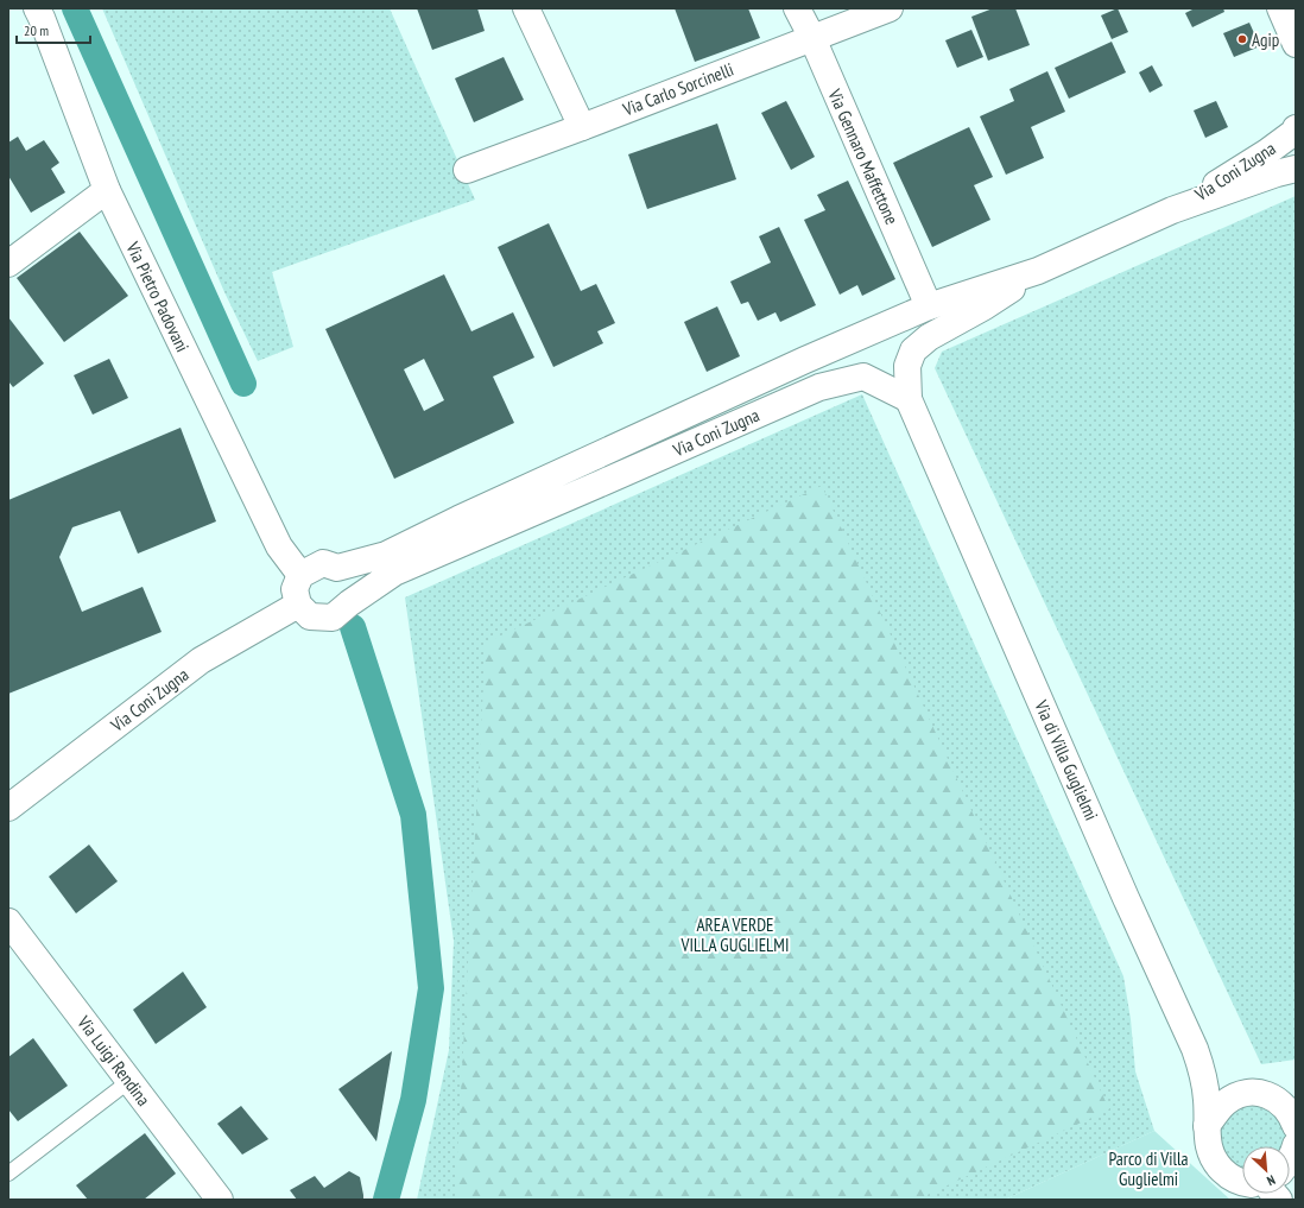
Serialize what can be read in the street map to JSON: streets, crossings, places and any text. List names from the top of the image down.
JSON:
{
  "streets": {
    "street": [
      "Via Carlo Sorcinelli",
      "Via Gennaro Maffettone",
      "Via Coni Zugna",
      "Via Pietro Padovani",
      "Via di Villa Guglielmi",
      "Via Luigi Rendina"
    ]
  },
  "crossings": [
    ["Via Carlo Sorcinelli", "Via Gennaro Maffettone"],
    ["Via Gennaro Maffettone", "Via Coni Zugna"],
    ["Via Coni Zugna", "Via Pietro Padovani"],
    ["Via Coni Zugna", "Via di Villa Guglielmi"]
  ],
  "parks": ["AREA VERDE VILLA GUGLIELMI", "Parco di Villa Guglielmi"],
  "places": ["Agip"],
  "scale_bar": "20 m",
  "north": "bottom right"
}
